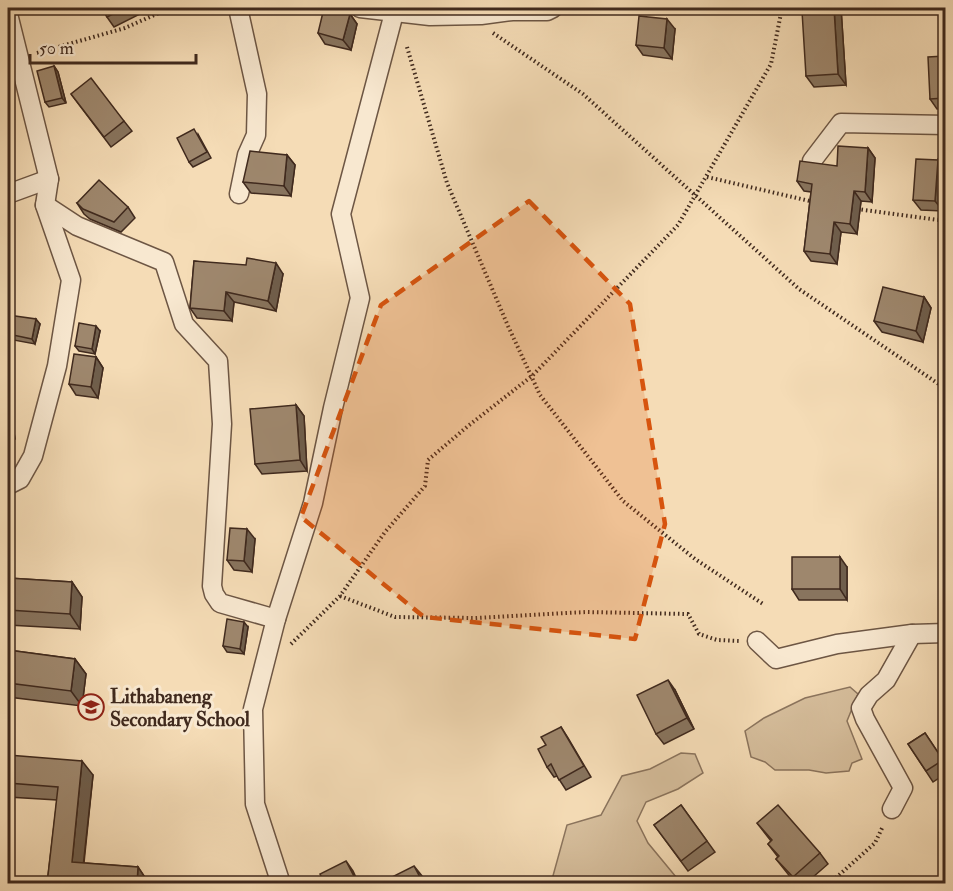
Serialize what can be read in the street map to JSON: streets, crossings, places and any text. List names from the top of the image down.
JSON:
{
  "places": {
    "school or university": ["Lithabaneng Secondary School"]
  },
  "scale_bar": "50 m"
}
